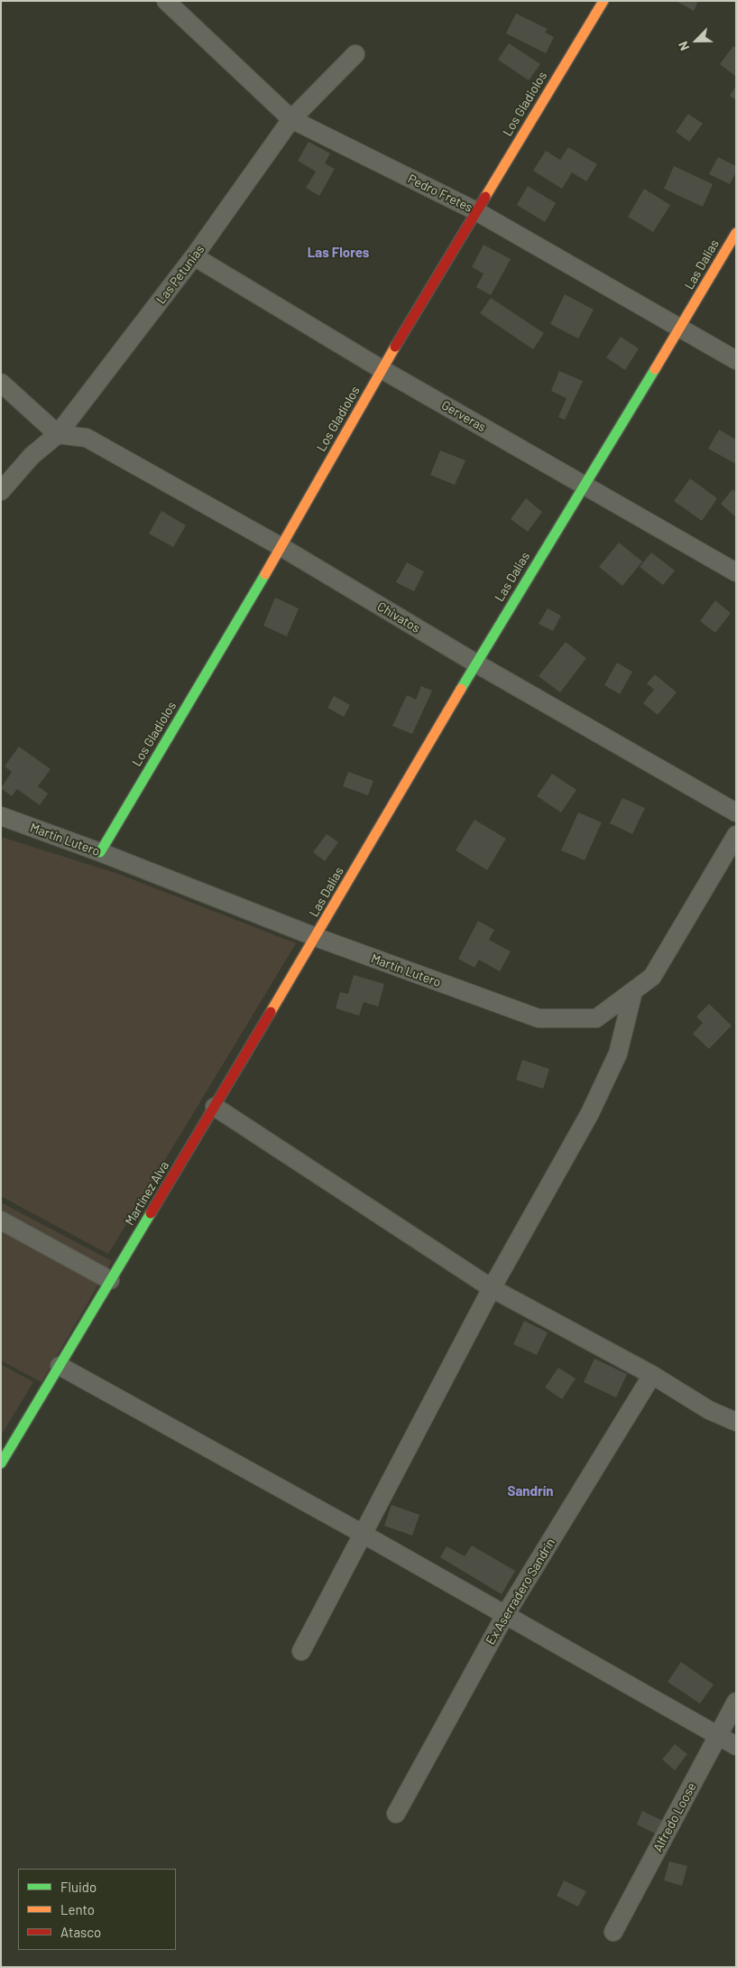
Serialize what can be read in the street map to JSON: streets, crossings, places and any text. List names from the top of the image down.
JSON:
{
  "streets": {
    "street": [
      "Los Gladiolos",
      "Pedro Fretes",
      "Las Dalias",
      "Las Petunias",
      "Gerveras",
      "Chivatos",
      "Martín Lutero",
      "Martínez Alva",
      "Ex Aserradero Sandrín",
      "Alfredo Loose"
    ]
  },
  "crossings": [
    ["Los Gladiolos", "Pedro Fretes"],
    ["Los Gladiolos", "Gerveras"],
    ["Los Gladiolos", "Chivatos"],
    ["Los Gladiolos", "Martín Lutero"],
    ["Pedro Fretes", "Las Dalias"],
    ["Pedro Fretes", "Las Petunias"],
    ["Las Dalias", "Gerveras"],
    ["Las Dalias", "Chivatos"],
    ["Las Dalias", "Martín Lutero"],
    ["Las Dalias", "Martínez Alva"],
    ["Las Petunias", "Gerveras"],
    ["Las Petunias", "Chivatos"],
    ["Martín Lutero", "Martínez Alva"]
  ],
  "districts": ["Las Flores", "Sandrín"],
  "legend": ["Fluido", "Lento", "Atasco"],
  "north": "bottom left"
}
